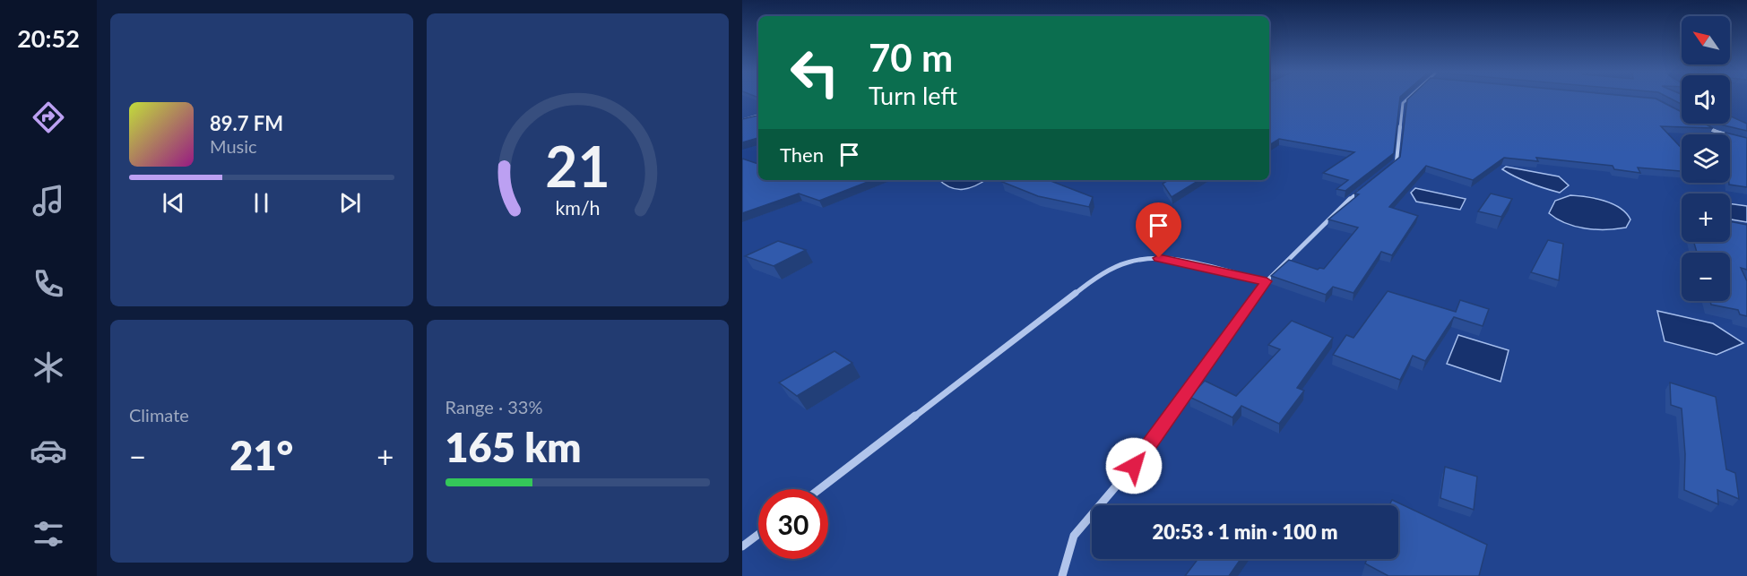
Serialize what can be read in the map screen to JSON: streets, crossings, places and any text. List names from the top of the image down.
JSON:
{
  "north": "top left",
  "page": {
    "tabs": "20:52",
    "map_buttons": ["+", "−"],
    "turn": ["70 m", "Turn left"],
    "song": ["89.7 FM", "Music"],
    "then": "Then",
    "tile": [
      "Climate",
      ["Range · 33%", "165 km"]
    ],
    "heat": ["−", "21°", "+"],
    "limit": "30",
    "trip": "20:53 · 1 min · 100 m",
    "gauge": ["21", "km/h"]
  }
}
